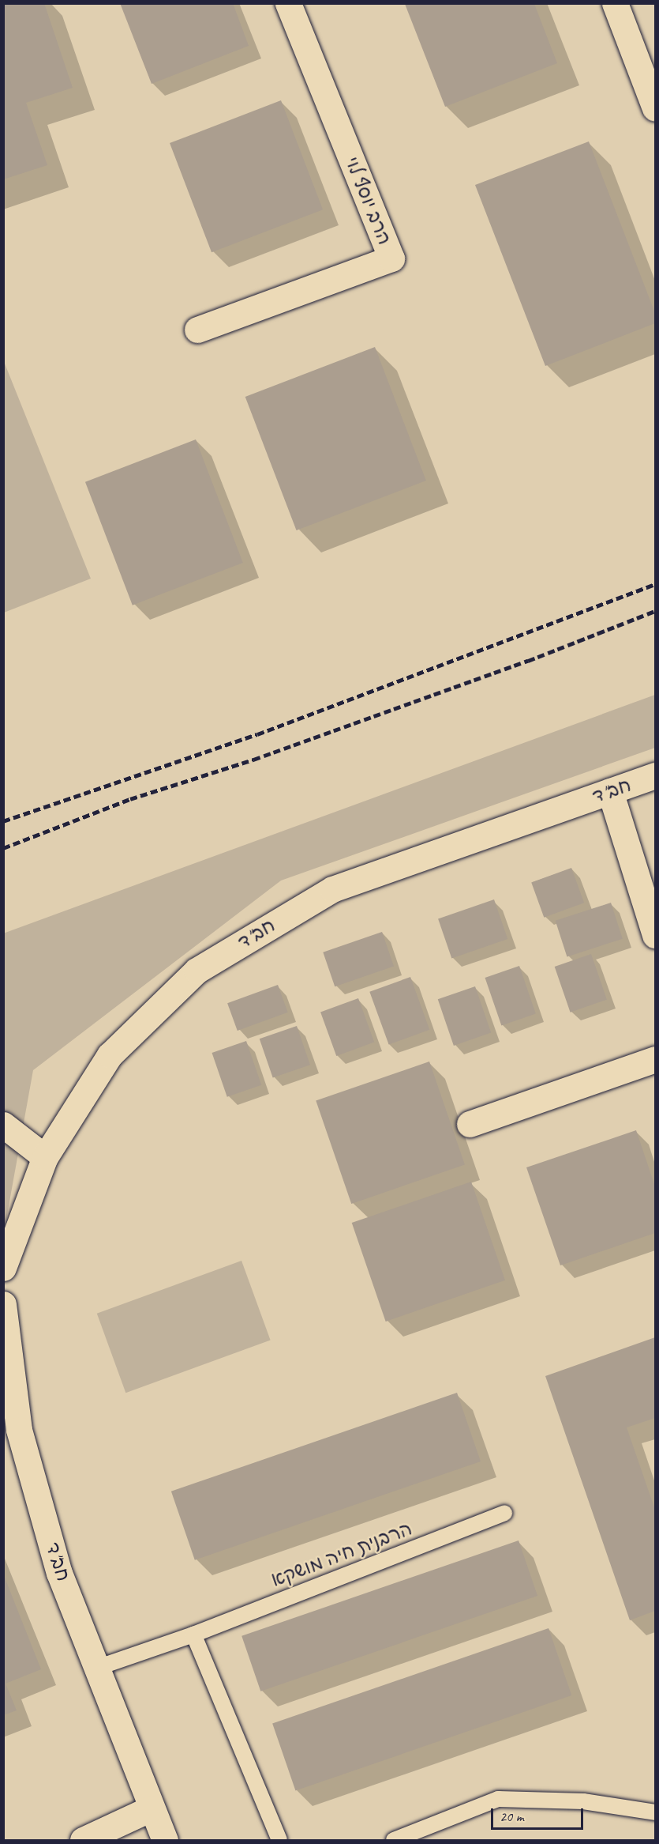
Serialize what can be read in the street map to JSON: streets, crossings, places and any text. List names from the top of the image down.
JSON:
{
  "streets": {
    "street": ["הרב יוסף לוי", "חב\"ד"],
    "lane": ["הרבנית חיה מושקא"]
  },
  "crossings": [
    ["חב\"ד", "הרבנית חיה מושקא"]
  ],
  "scale_bar": "20 m"
}
